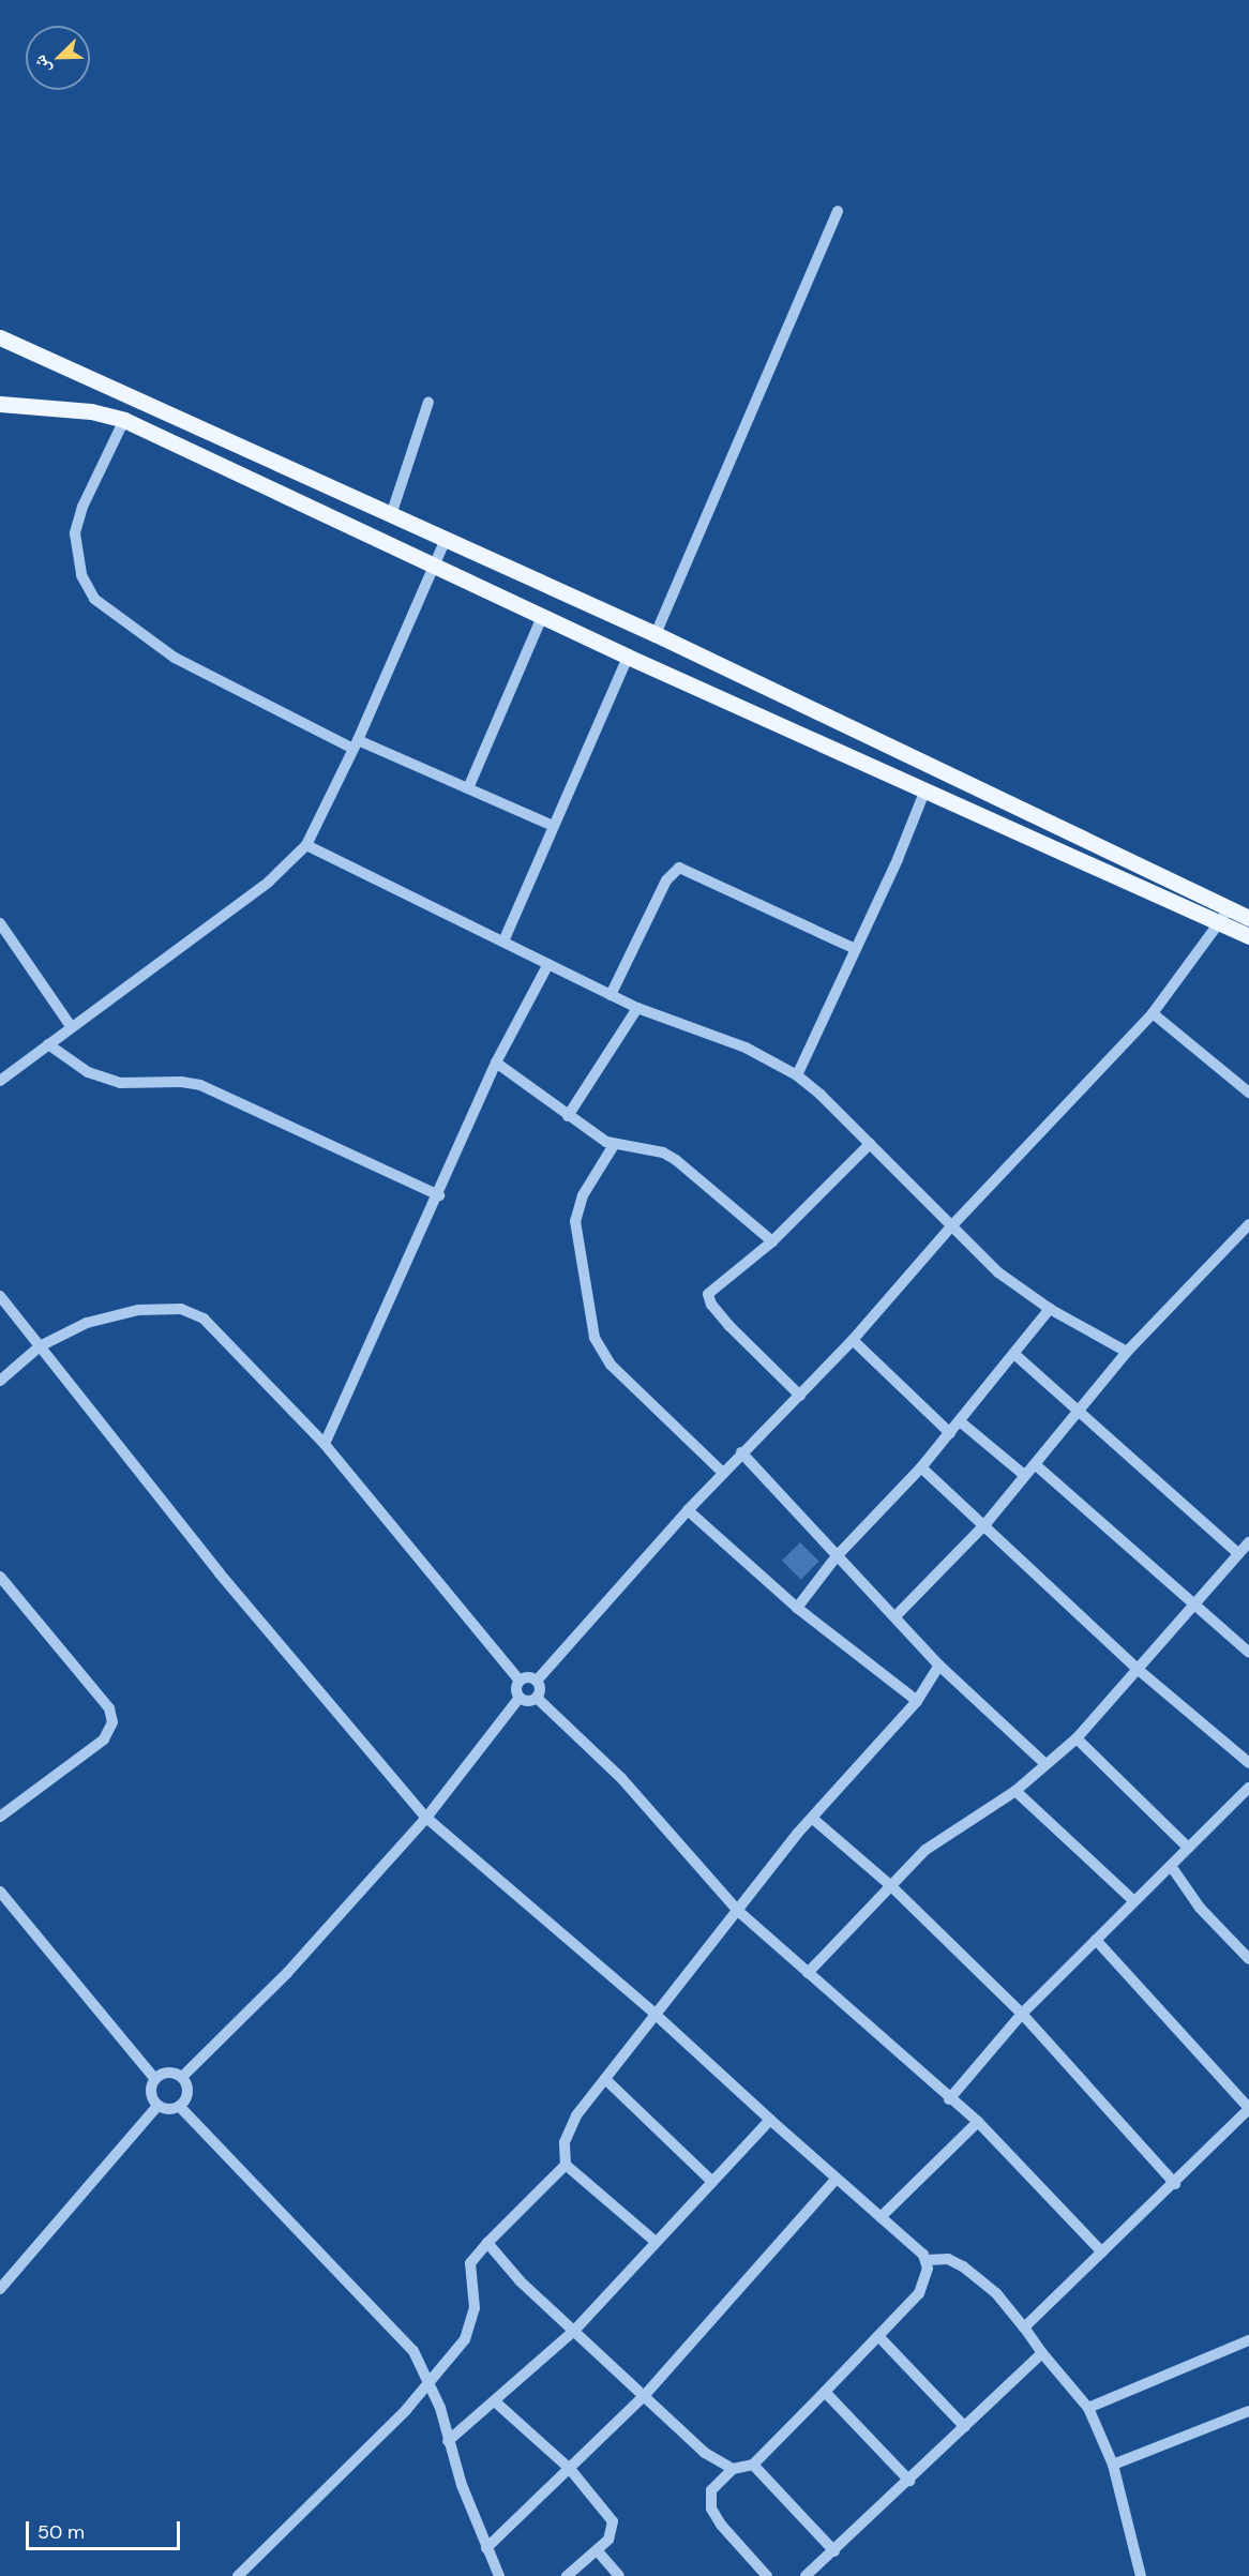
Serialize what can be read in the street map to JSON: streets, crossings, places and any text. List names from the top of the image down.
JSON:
{
  "scale_bar": "50 m",
  "north": "bottom left"
}
